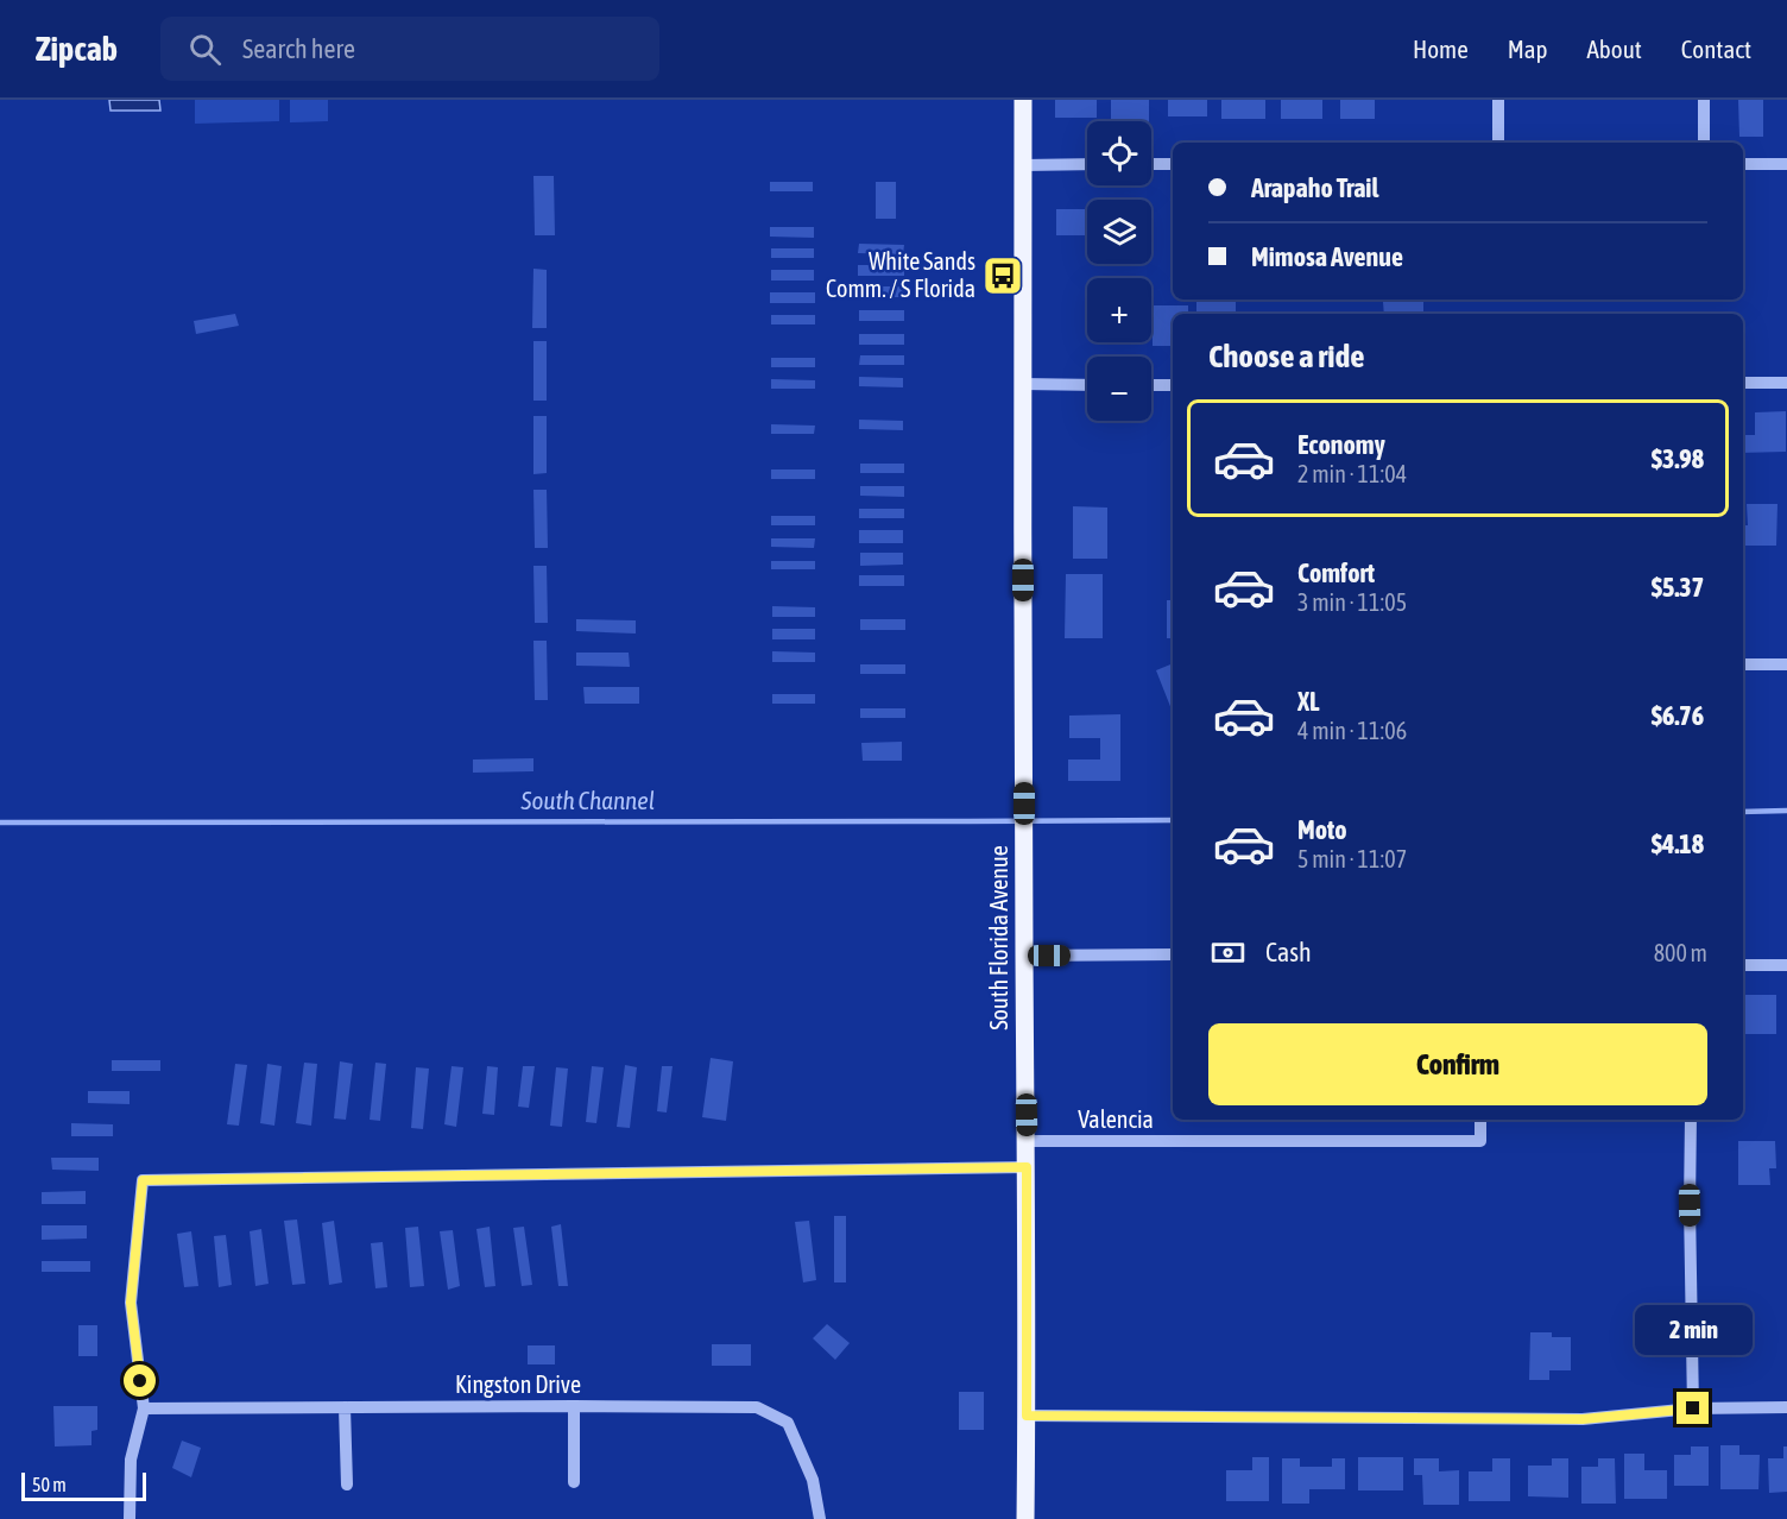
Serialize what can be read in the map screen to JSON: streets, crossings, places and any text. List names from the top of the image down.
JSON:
{
  "streets": {
    "main road": ["South Florida Avenue"],
    "street": ["Valencia", "Kingston Drive"]
  },
  "crossings": [
    ["South Florida Avenue", "Valencia"]
  ],
  "water": ["South Channel"],
  "places": {
    "bus stop": ["White Sands Comm. / S Florida"]
  },
  "scale_bar": "50 m",
  "page": {
    "header": "Zipcab",
    "search": "Search here",
    "nav": [
      "Home",
      "Map",
      "About",
      "Contact"
    ],
    "map_buttons": ["+", "−"],
    "banner": ["Arapaho Trail", "Mimosa Avenue"],
    "heading": "Choose a ride",
    "list": [
      {
        "name": "Economy",
        "note": "2 min · 11:04",
        "value": "$3.98"
      },
      {
        "name": "Comfort",
        "note": "3 min · 11:05",
        "value": "$5.37"
      },
      {
        "name": "XL",
        "note": "4 min · 11:06",
        "value": "$6.76"
      },
      {
        "name": "Moto",
        "note": "5 min · 11:07",
        "value": "$4.18"
      }
    ],
    "pay": ["Cash", "800 m"],
    "buttons": "Confirm",
    "bubble": "2 min",
    "scale": "50 m"
  }
}
